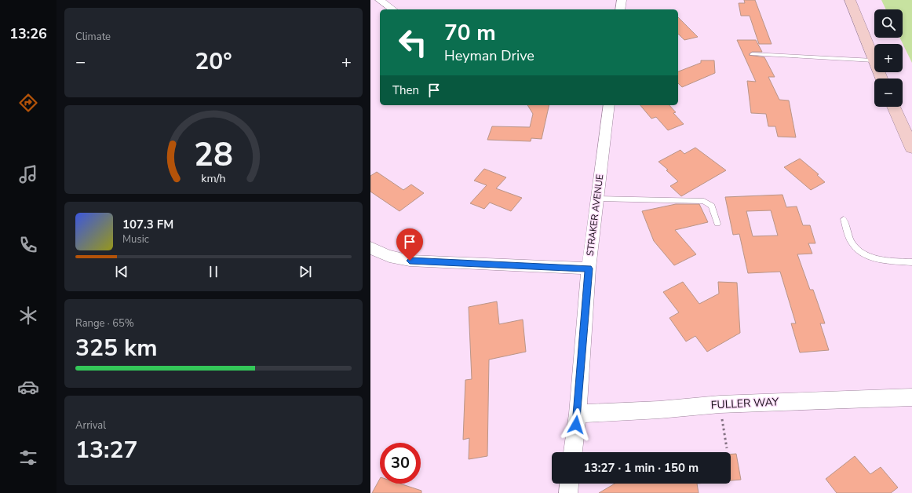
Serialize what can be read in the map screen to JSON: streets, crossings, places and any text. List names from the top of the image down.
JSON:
{
  "streets": {
    "street": ["STRAKER AVENUE", "FULLER WAY"]
  },
  "crossings": [
    ["STRAKER AVENUE", "FULLER WAY"]
  ],
  "page": {
    "tabs": "13:26",
    "tile": [
      "Climate",
      ["Range · 65%", "325 km"],
      ["Arrival", "13:27"]
    ],
    "map_buttons": ["+", "−"],
    "turn": ["70 m", "Heyman Drive"],
    "heat": ["−", "20°", "+"],
    "then": "Then",
    "song": ["107.3 FM", "Music"],
    "limit": "30",
    "trip": "13:27 · 1 min · 150 m",
    "gauge": ["28", "km/h"]
  }
}
